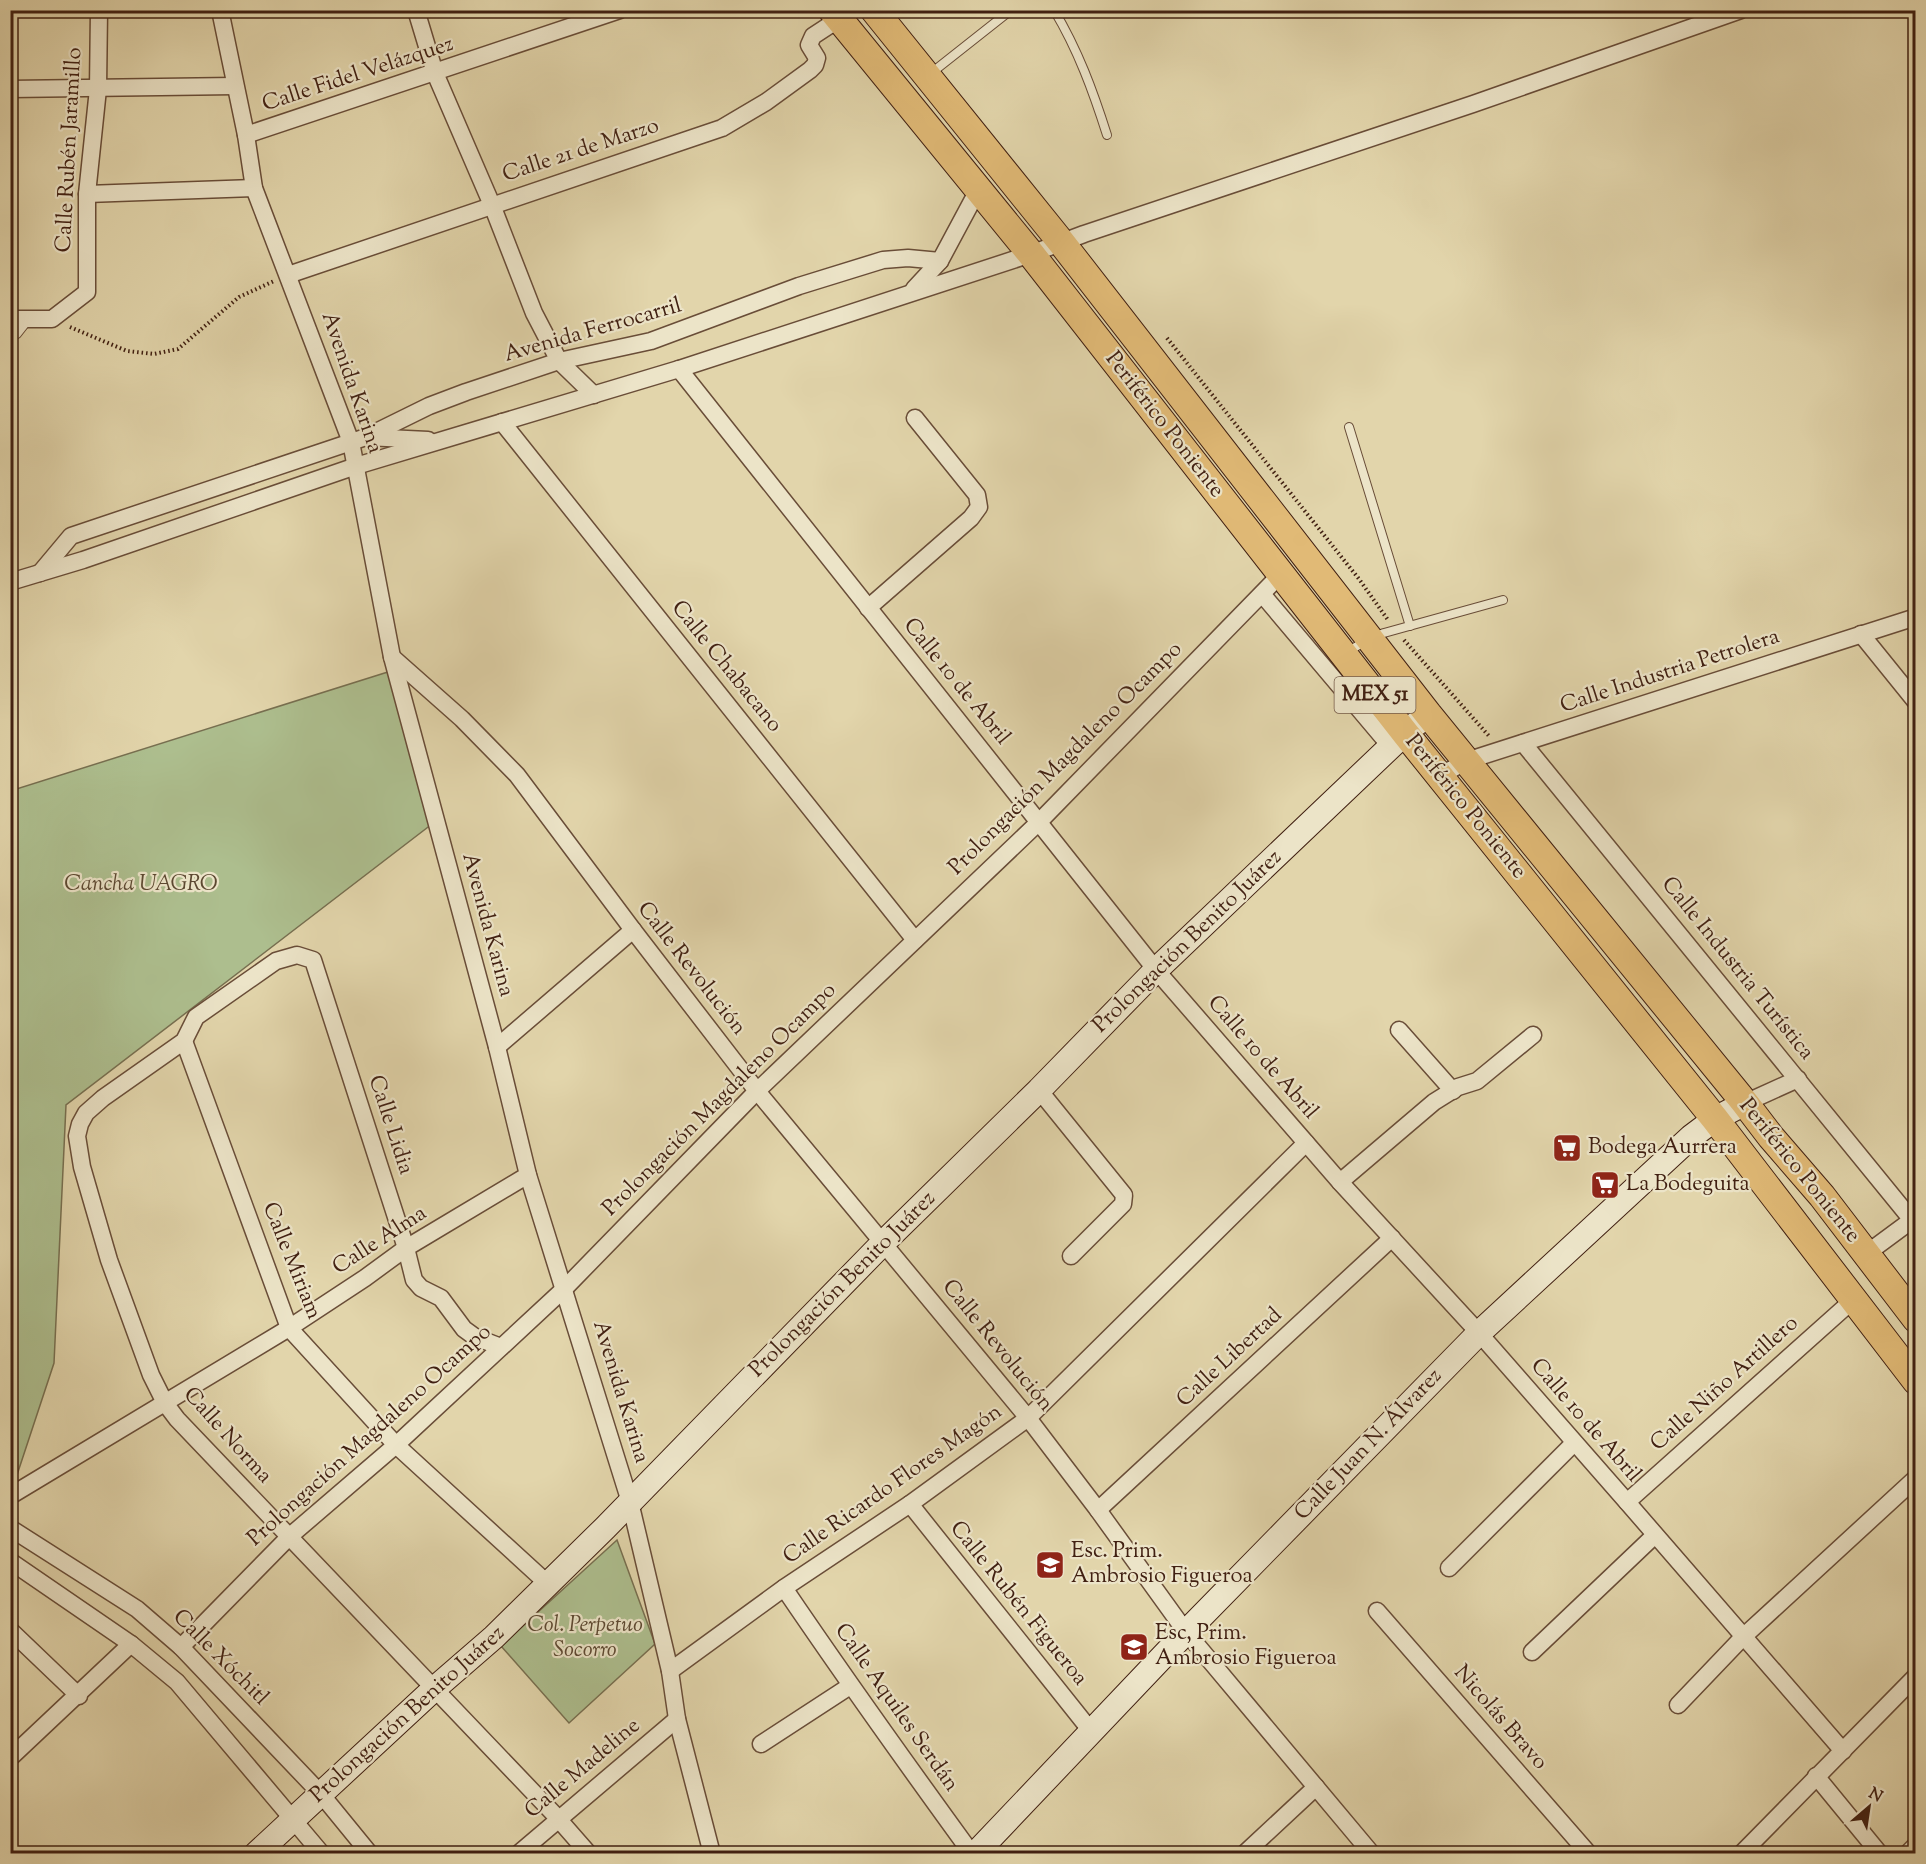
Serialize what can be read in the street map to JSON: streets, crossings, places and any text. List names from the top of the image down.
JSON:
{
  "streets": {
    "main road": ["Periférico Poniente", "MEX 51"],
    "street": [
      "Calle Fidel Velázquez",
      "Calle Rubén Jaramillo",
      "Calle 21 de Marzo",
      "Avenida Ferrocarril",
      "Avenida Karina",
      "Calle Chabacano",
      "Calle Industria Petrolera",
      "Calle 10 de Abril",
      "Prolongación Magdaleno Ocampo",
      "Prolongación Benito Juárez",
      "Calle Revolución",
      "Calle Industria Turística",
      "Calle Lidia",
      "Calle Alma",
      "Calle Miriam",
      "Calle Libertad",
      "Calle Niño Artillero",
      "Calle Norma",
      "Calle Juan N. Álvarez",
      "Calle Ricardo Flores Magón",
      "Calle Rubén Figueroa",
      "Calle Xóchitl",
      "Calle Aquiles Serdán",
      "Nicolás Bravo",
      "Calle Madeline"
    ]
  },
  "crossings": [
    ["Calle Fidel Velázquez", "Avenida Karina"],
    ["Calle 21 de Marzo", "Avenida Karina"],
    ["Calle 21 de Marzo", "Periférico Poniente"],
    ["Avenida Ferrocarril", "Avenida Karina"],
    ["Avenida Karina", "Prolongación Magdaleno Ocampo"],
    ["Avenida Karina", "Prolongación Benito Juárez"],
    ["Avenida Karina", "Calle Revolución"],
    ["Avenida Karina", "Calle Alma"],
    ["Avenida Karina", "Calle Ricardo Flores Magón"],
    ["Avenida Karina", "Calle Madeline"],
    ["Periférico Poniente", "Calle Industria Petrolera"],
    ["Periférico Poniente", "Prolongación Magdaleno Ocampo"],
    ["Periférico Poniente", "Prolongación Benito Juárez"],
    ["Periférico Poniente", "Calle Niño Artillero"],
    ["Periférico Poniente", "Calle Juan N. Álvarez"],
    ["Calle Chabacano", "Prolongación Magdaleno Ocampo"],
    ["Calle Industria Petrolera", "Calle Industria Turística"],
    ["Calle 10 de Abril", "Prolongación Magdaleno Ocampo"],
    ["Calle 10 de Abril", "Prolongación Benito Juárez"],
    ["Calle 10 de Abril", "Calle Libertad"],
    ["Calle 10 de Abril", "Calle Niño Artillero"],
    ["Calle 10 de Abril", "Calle Juan N. Álvarez"],
    ["Calle 10 de Abril", "Calle Ricardo Flores Magón"],
    ["Prolongación Magdaleno Ocampo", "Calle Revolución"],
    ["Prolongación Magdaleno Ocampo", "Calle Lidia"],
    ["Prolongación Magdaleno Ocampo", "Calle Miriam"],
    ["Prolongación Magdaleno Ocampo", "Calle Norma"],
    ["Prolongación Magdaleno Ocampo", "Calle Xóchitl"],
    ["Prolongación Benito Juárez", "Calle Revolución"],
    ["Prolongación Benito Juárez", "Calle Miriam"],
    ["Prolongación Benito Juárez", "Calle Norma"],
    ["Prolongación Benito Juárez", "Calle Xóchitl"],
    ["Calle Revolución", "Calle Libertad"],
    ["Calle Revolución", "Calle Juan N. Álvarez"],
    ["Calle Revolución", "Calle Ricardo Flores Magón"],
    ["Calle Industria Turística", "Calle Juan N. Álvarez"],
    ["Calle Lidia", "Calle Alma"],
    ["Calle Lidia", "Calle Miriam"],
    ["Calle Lidia", "Calle Norma"],
    ["Calle Alma", "Calle Miriam"],
    ["Calle Alma", "Calle Norma"],
    ["Calle Miriam", "Calle Norma"],
    ["Calle Norma", "Calle Madeline"],
    ["Calle Juan N. Álvarez", "Calle Rubén Figueroa"],
    ["Calle Juan N. Álvarez", "Calle Aquiles Serdán"],
    ["Calle Ricardo Flores Magón", "Calle Rubén Figueroa"],
    ["Calle Ricardo Flores Magón", "Calle Aquiles Serdán"]
  ],
  "parks": ["Cancha UAGRO", "Col. Perpetuo Socorro"],
  "places": {
    "supermarket": ["Bodega Aurrera", "La Bodeguita"],
    "school or university": ["Esc. Prim. Ambrosio Figueroa", "Esc, Prim. Ambrosio Figueroa"]
  },
  "north": "top right"
}
